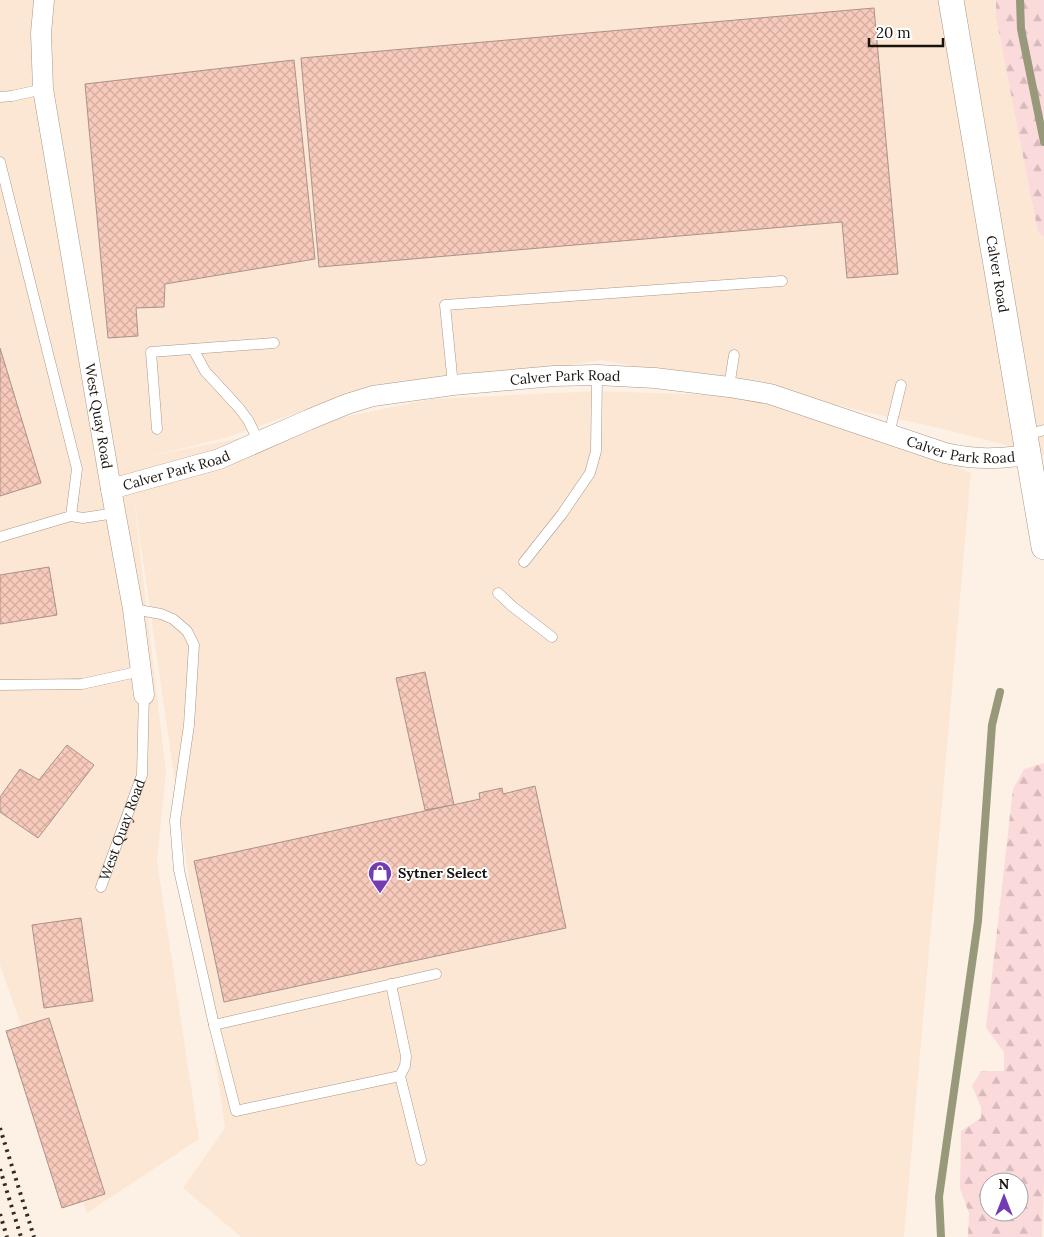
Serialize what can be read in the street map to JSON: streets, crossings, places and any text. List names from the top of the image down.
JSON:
{
  "streets": {
    "street": ["Calver Road", "Calver Park Road", "West Quay Road"]
  },
  "crossings": [
    ["Calver Road", "Calver Park Road"],
    ["Calver Park Road", "West Quay Road"]
  ],
  "places": {
    "shop": ["Sytner Select"]
  },
  "scale_bar": "20 m",
  "north": "top"
}
